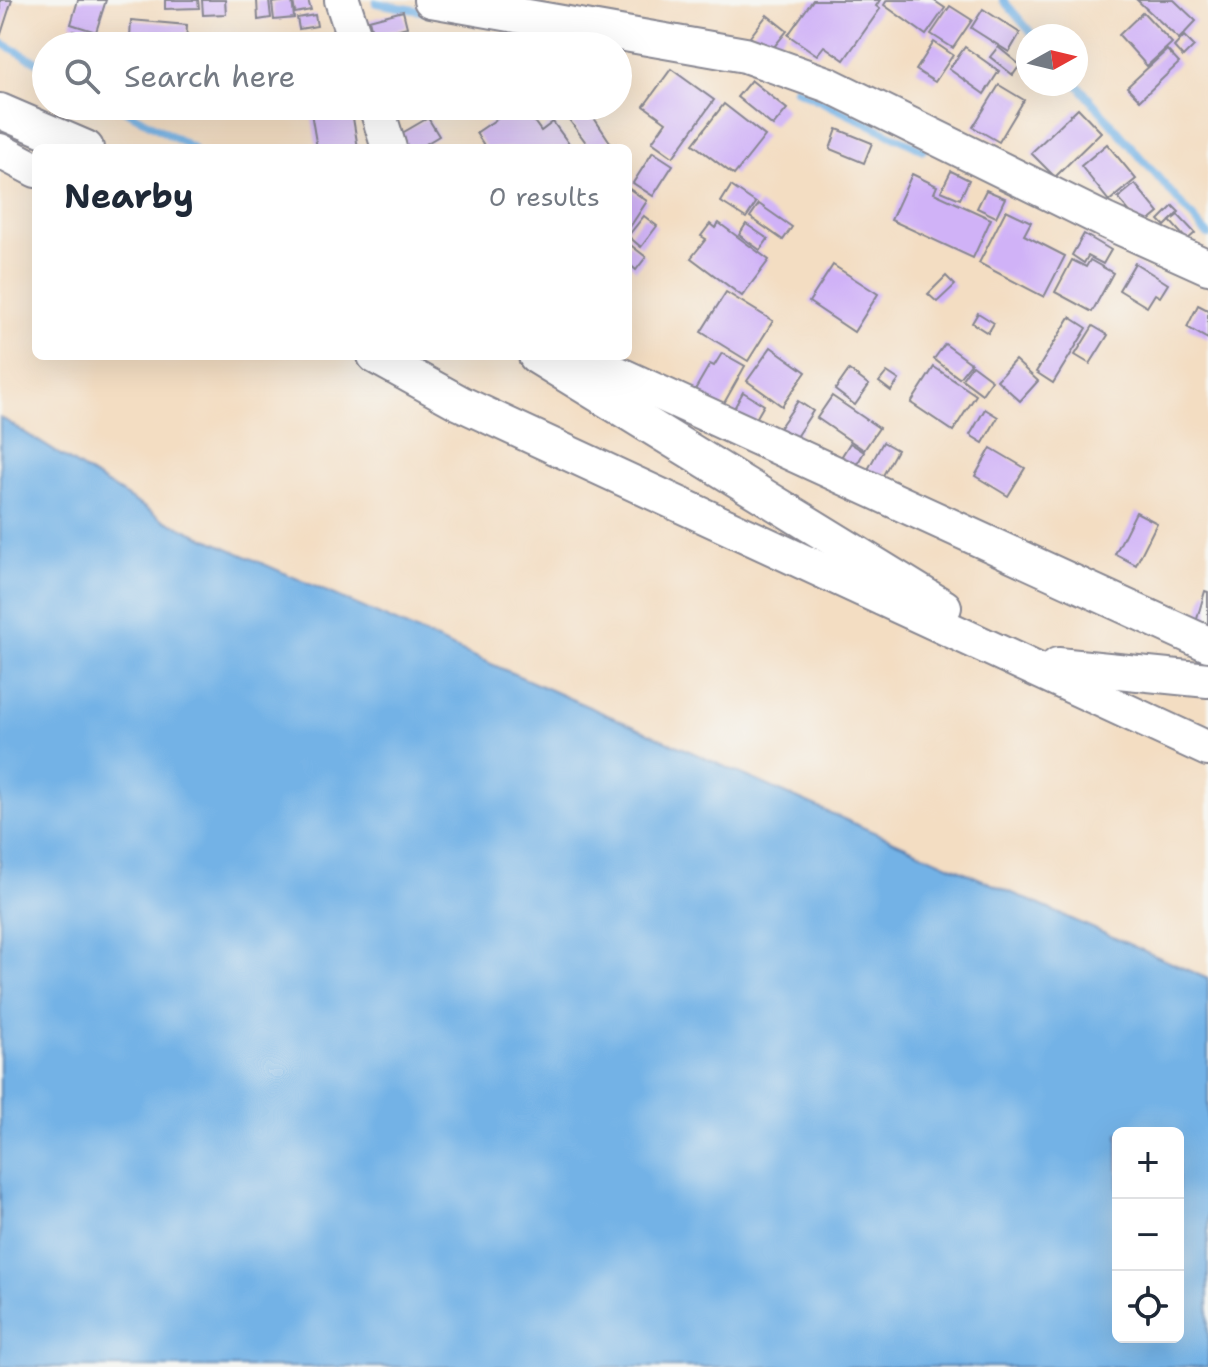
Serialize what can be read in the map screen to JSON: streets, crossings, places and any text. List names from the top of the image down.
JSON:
{
  "north": "right",
  "page": {
    "search": "Search here",
    "heading": ["Nearby", "0 results"],
    "map_buttons": ["+", "−"]
  }
}
